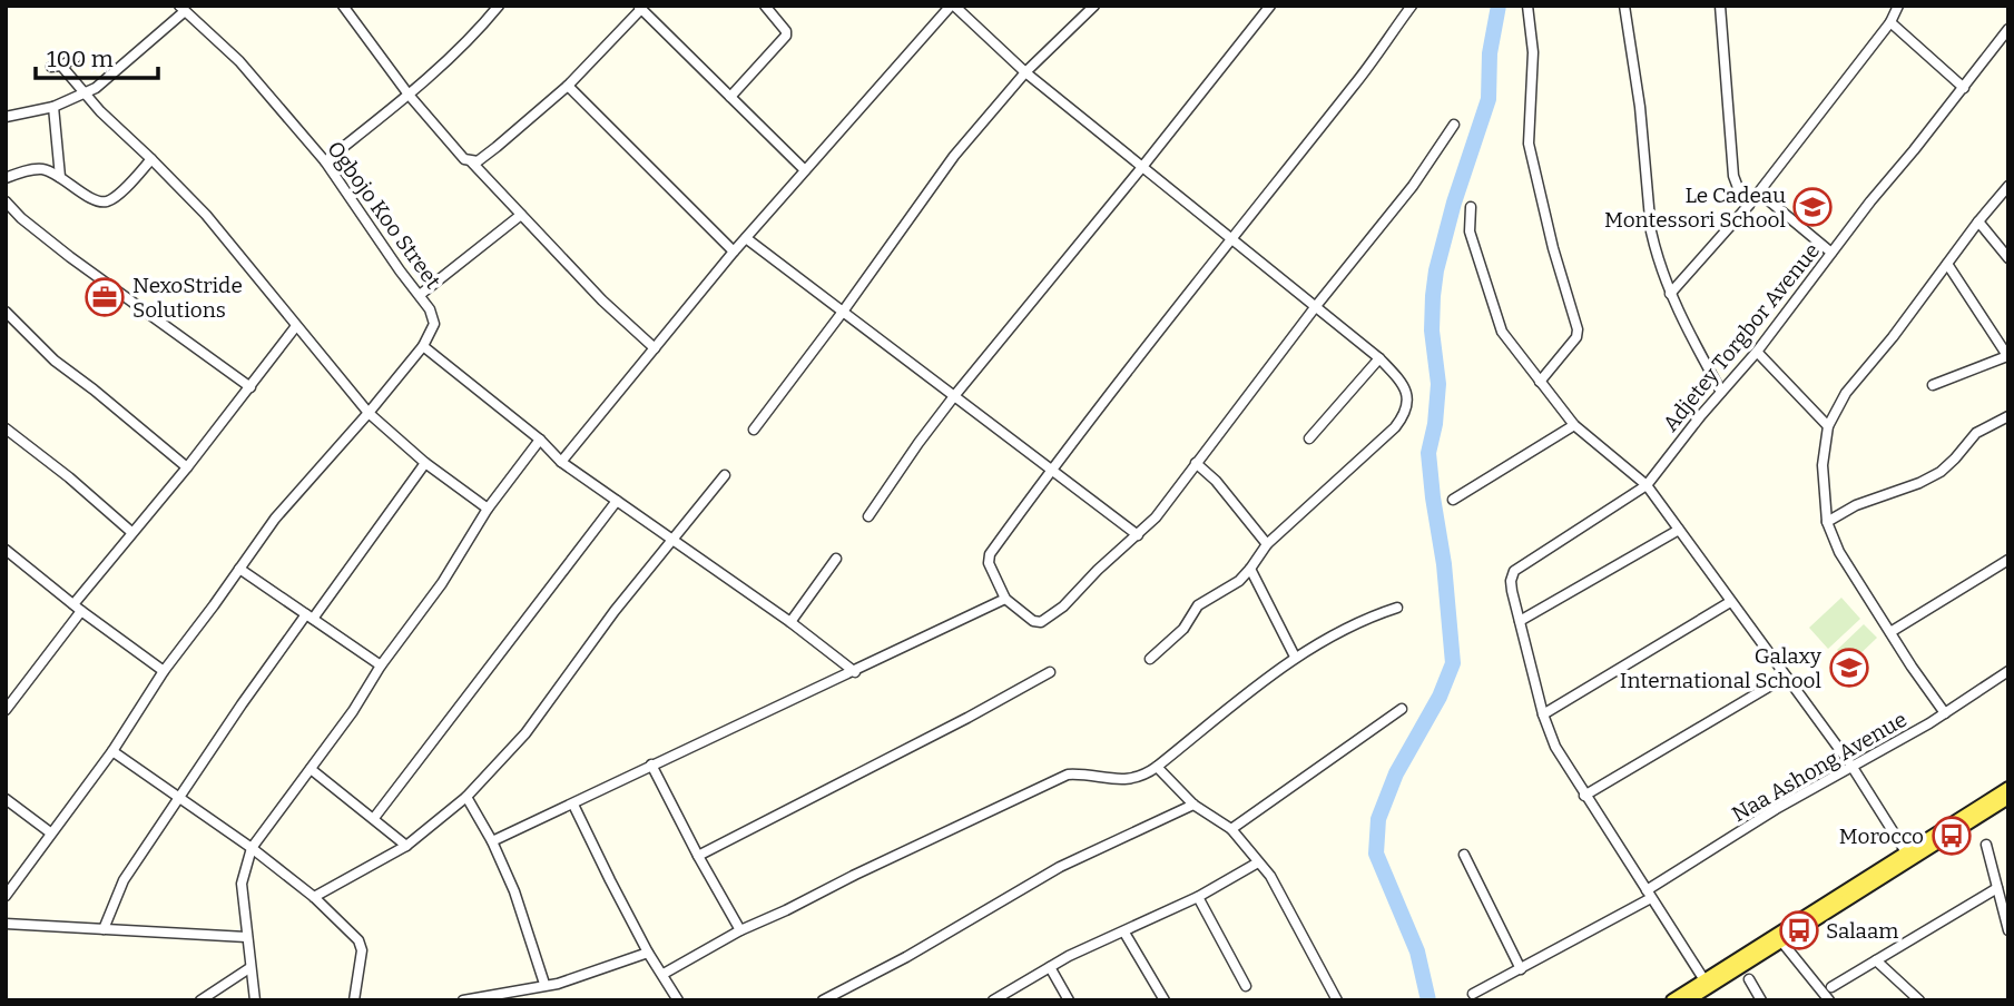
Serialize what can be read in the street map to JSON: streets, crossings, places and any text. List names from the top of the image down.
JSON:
{
  "streets": {
    "street": ["Ogbojo Koo Street", "Adjetey Torgbor Avenue", "Naa Ashong Avenue"]
  },
  "places": {
    "school or university": ["Le Cadeau Montessori School", "Galaxy International School"],
    "office": ["NexoStride Solutions"],
    "bus stop": ["Morocco", "Salaam"]
  },
  "scale_bar": "100 m"
}
